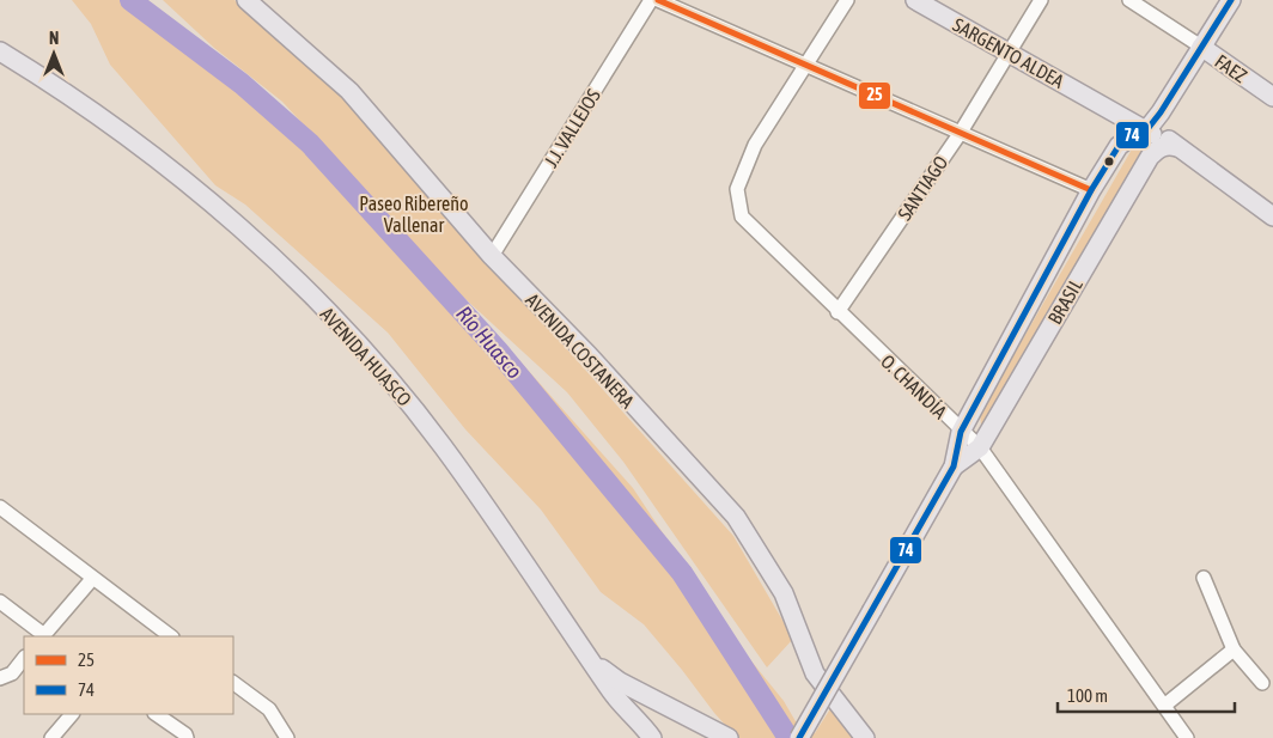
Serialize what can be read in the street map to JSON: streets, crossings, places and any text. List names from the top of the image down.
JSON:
{
  "streets": {
    "main road": [
      "SARGENTO ALDEA",
      "FAEZ",
      "BRASIL",
      "AVENIDA COSTANERA",
      "AVENIDA HUASCO"
    ],
    "street": ["J.J. VALLEJOS", "SANTIAGO", "O. CHANDÍA"]
  },
  "crossings": [
    ["SARGENTO ALDEA", "SANTIAGO"],
    ["SARGENTO ALDEA", "BRASIL"],
    ["FAEZ", "BRASIL"],
    ["J.J. VALLEJOS", "AVENIDA COSTANERA"],
    ["SANTIAGO", "O. CHANDÍA"],
    ["BRASIL", "O. CHANDÍA"]
  ],
  "water": ["Río Huasco"],
  "parks": ["Paseo Ribereño Vallenar"],
  "lines": ["transit line 25", "transit line 74"],
  "legend": ["25", "74"],
  "scale_bar": "100 m",
  "north": "top"
}
